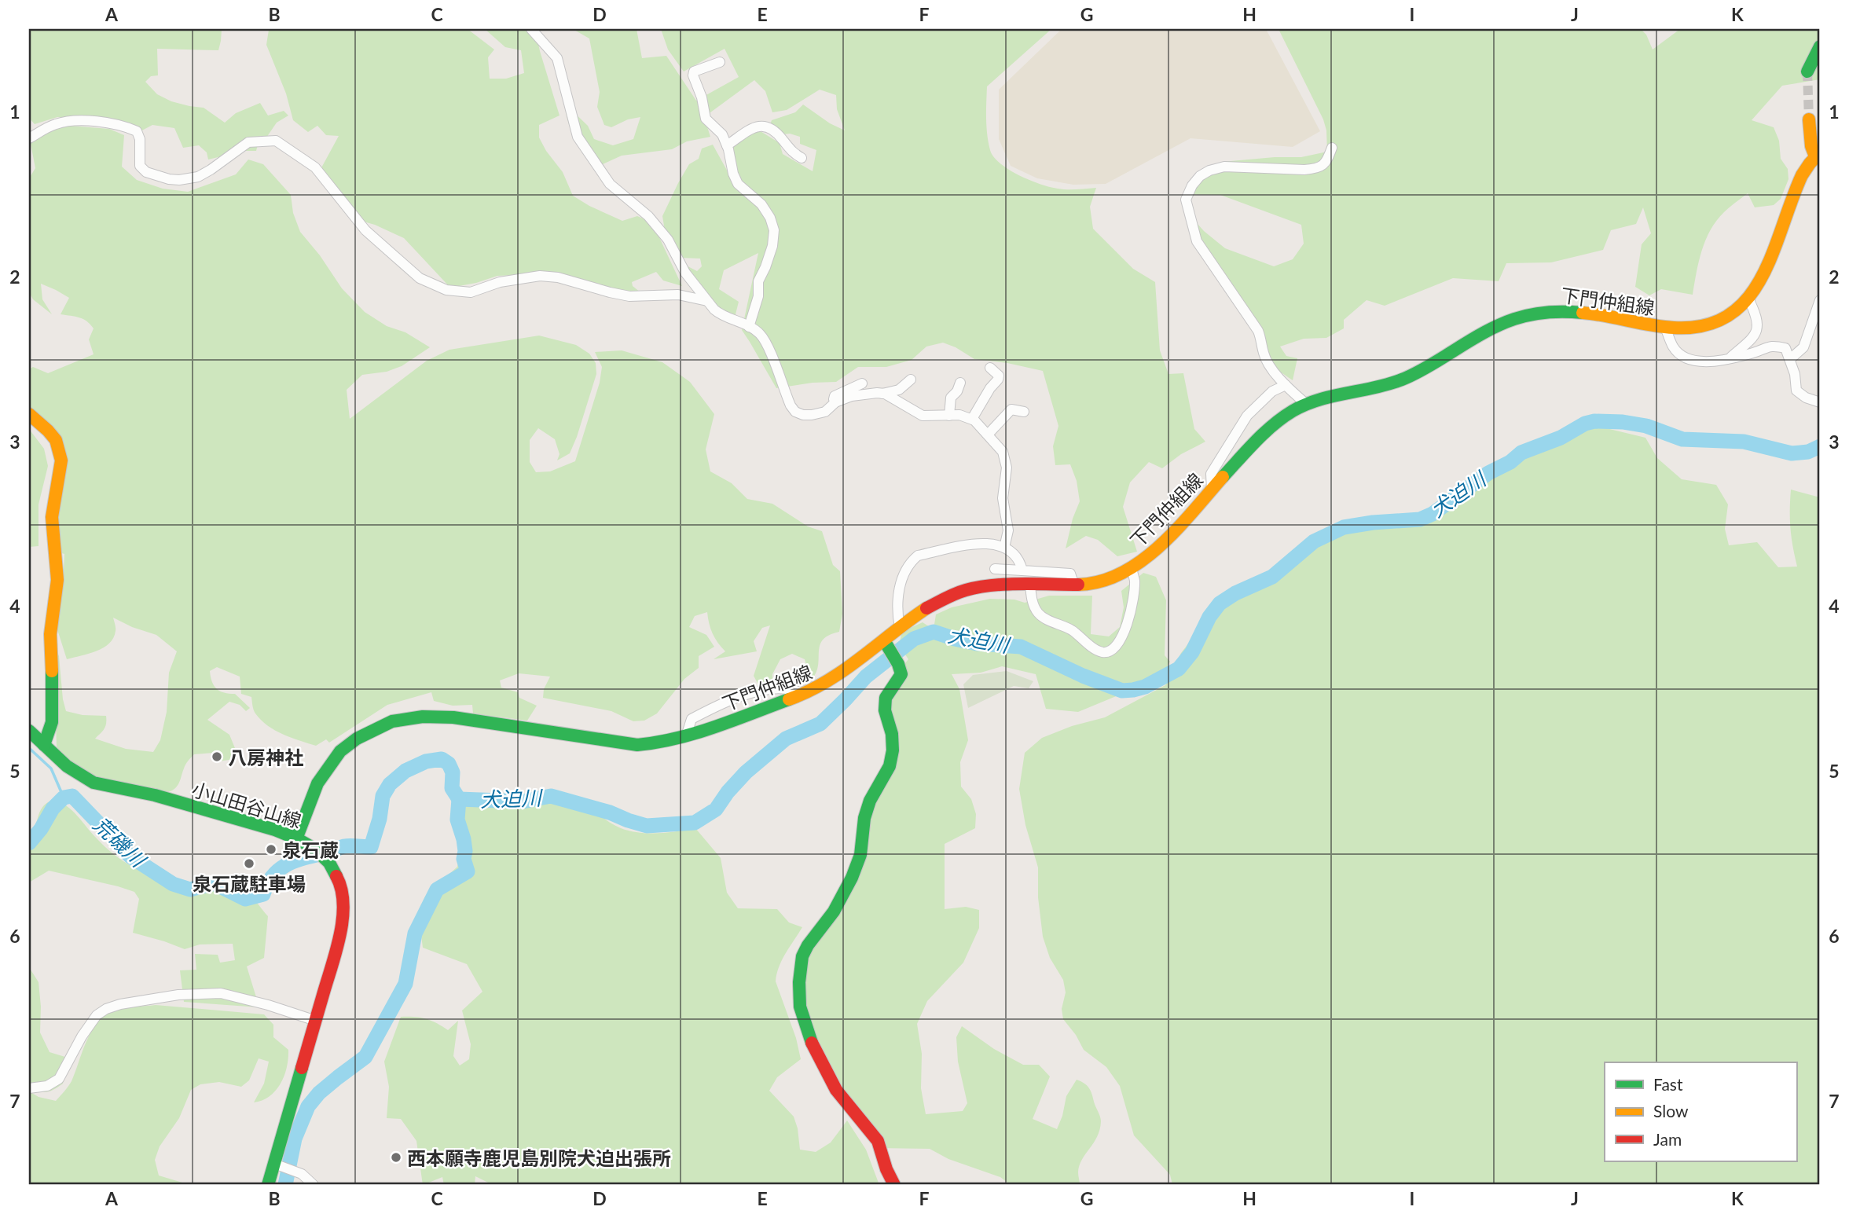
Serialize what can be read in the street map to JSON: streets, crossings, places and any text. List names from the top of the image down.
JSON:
{
  "streets": {
    "street": ["下門仲組線", "小山田谷山線"]
  },
  "crossings": [
    ["下門仲組線", "小山田谷山線"]
  ],
  "water": ["犬迫川", "荒磯川"],
  "places": [
    "八房神社",
    "泉石蔵",
    "泉石蔵駐車場",
    "西本願寺鹿児島別院犬迫出張所"
  ],
  "legend": ["Fast", "Slow", "Jam"],
  "grid": {
    "columns": [
      "A",
      "B",
      "C",
      "D",
      "E",
      "F",
      "G",
      "H",
      "I",
      "J",
      "K"
    ],
    "rows": [
      "1",
      "2",
      "3",
      "4",
      "5",
      "6",
      "7"
    ]
  }
}
